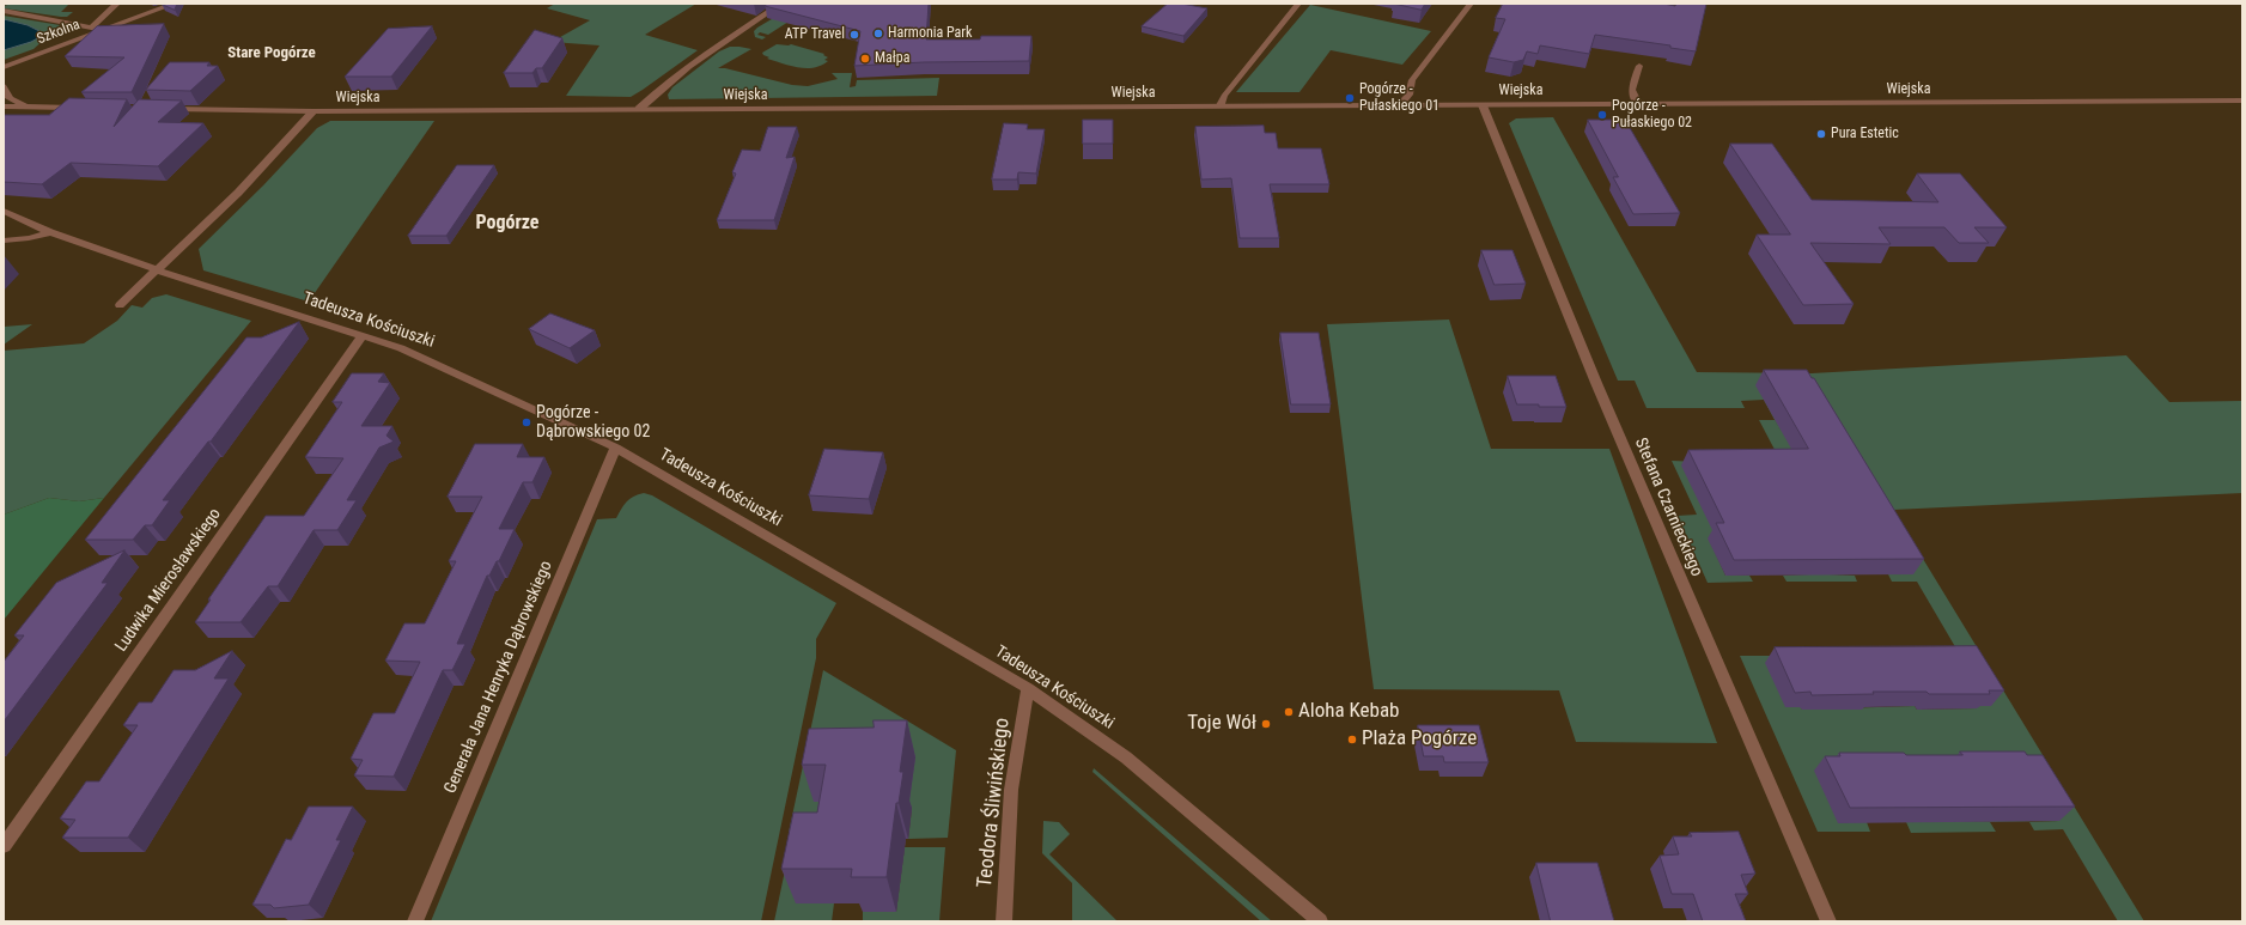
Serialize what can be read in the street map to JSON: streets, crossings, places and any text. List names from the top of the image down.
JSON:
{
  "streets": {
    "street": [
      "Szkolna",
      "Wiejska",
      "Tadeusza Kościuszki",
      "Stefana Czarnieckiego",
      "Ludwika Mierosławskiego",
      "Generała Jana Henryka Dąbrowskiego",
      "Teodora Śliwińskiego"
    ]
  },
  "crossings": [
    ["Wiejska", "Stefana Czarnieckiego"],
    ["Tadeusza Kościuszki", "Ludwika Mierosławskiego"],
    ["Tadeusza Kościuszki", "Generała Jana Henryka Dąbrowskiego"],
    ["Tadeusza Kościuszki", "Teodora Śliwińskiego"]
  ],
  "districts": ["Stare Pogórze", "Pogórze"],
  "places": [
    "Harmonia Park",
    "ATP Travel",
    "Małpa",
    "Pogórze - Pułaskiego 01",
    "Pogórze - Pułaskiego 02",
    "Pura Estetic",
    "Pogórze - Dąbrowskiego 02",
    "Aloha Kebab",
    "Toje Wół",
    "Plaża Pogórze"
  ]
}
